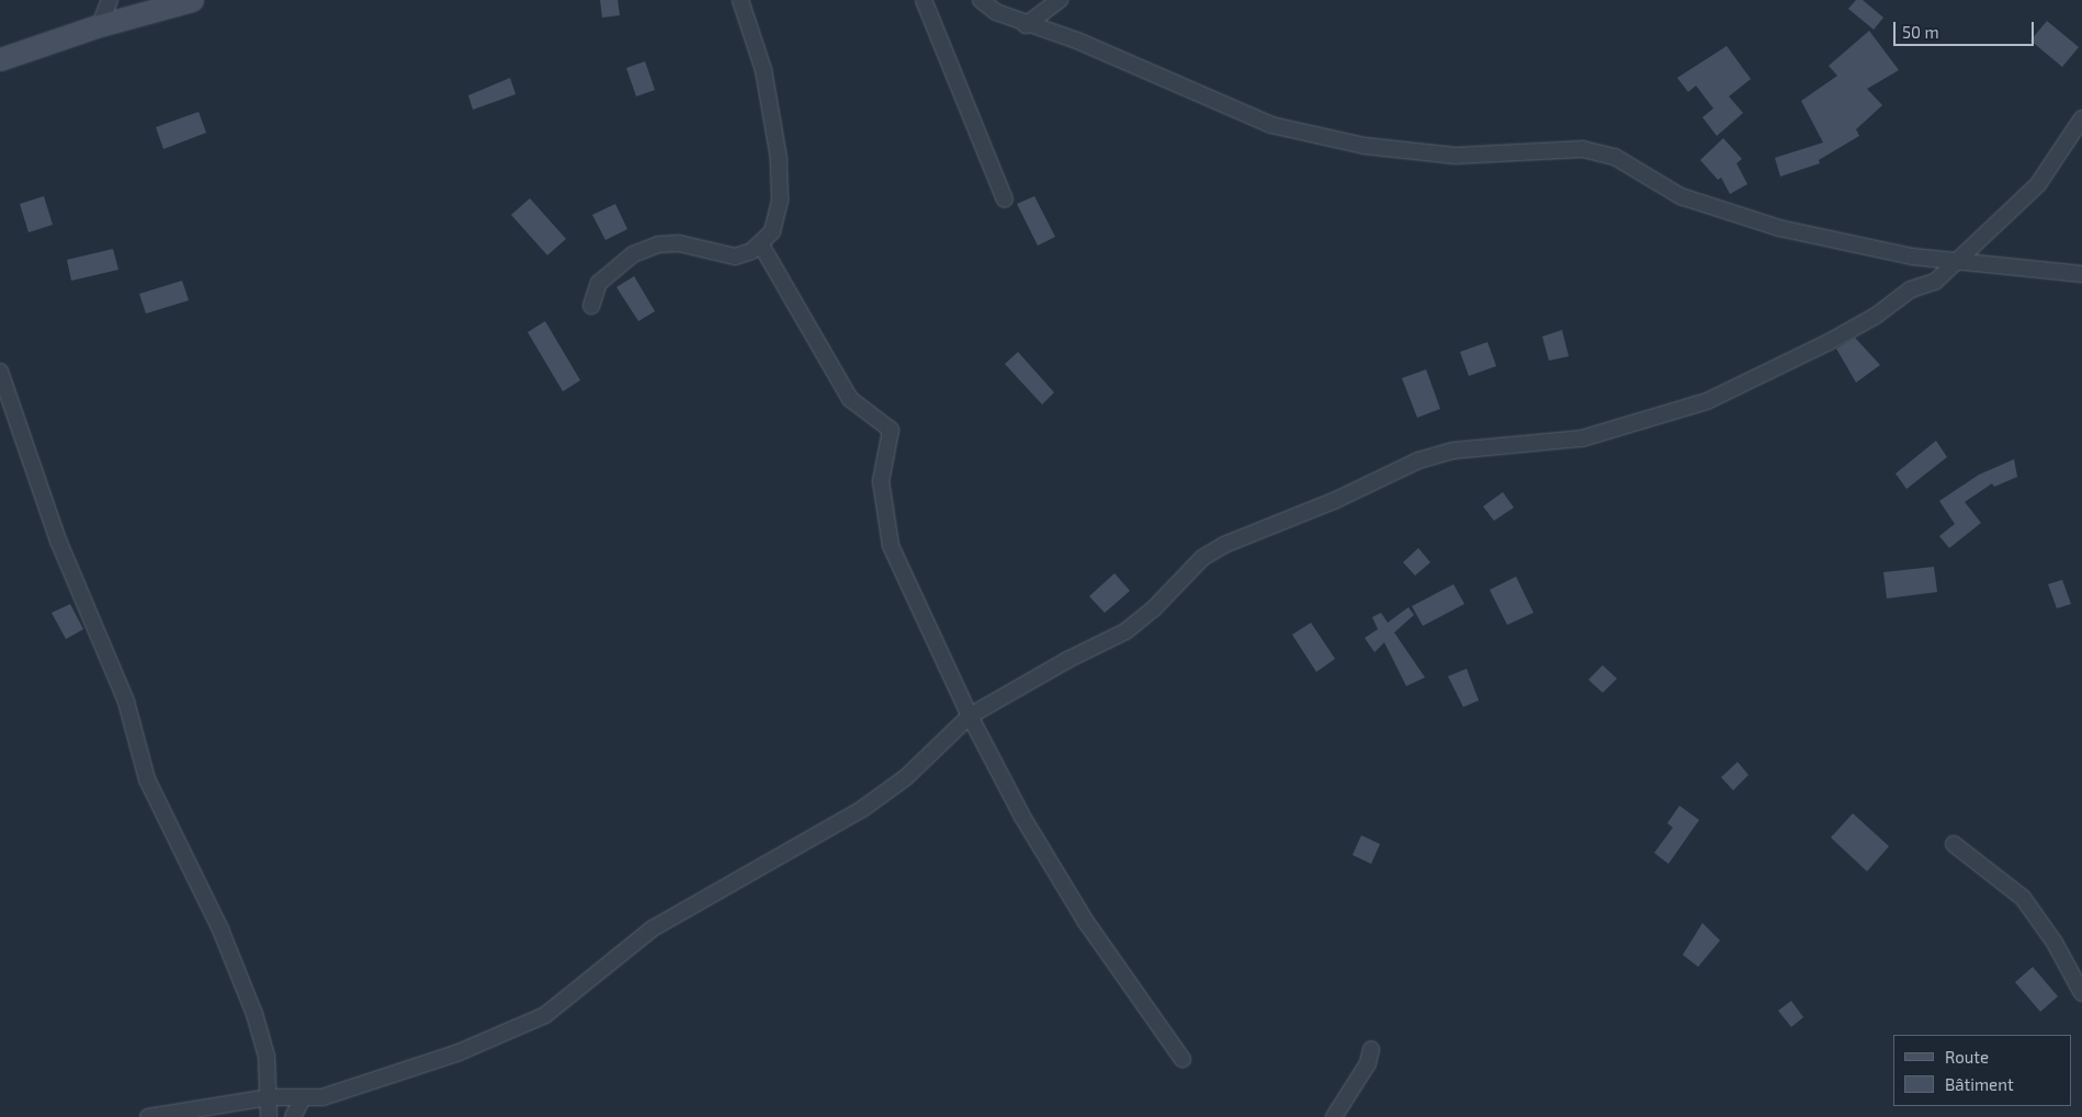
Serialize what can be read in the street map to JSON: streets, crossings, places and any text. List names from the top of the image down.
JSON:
{
  "legend": ["Route", "Bâtiment"],
  "scale_bar": "50 m"
}
